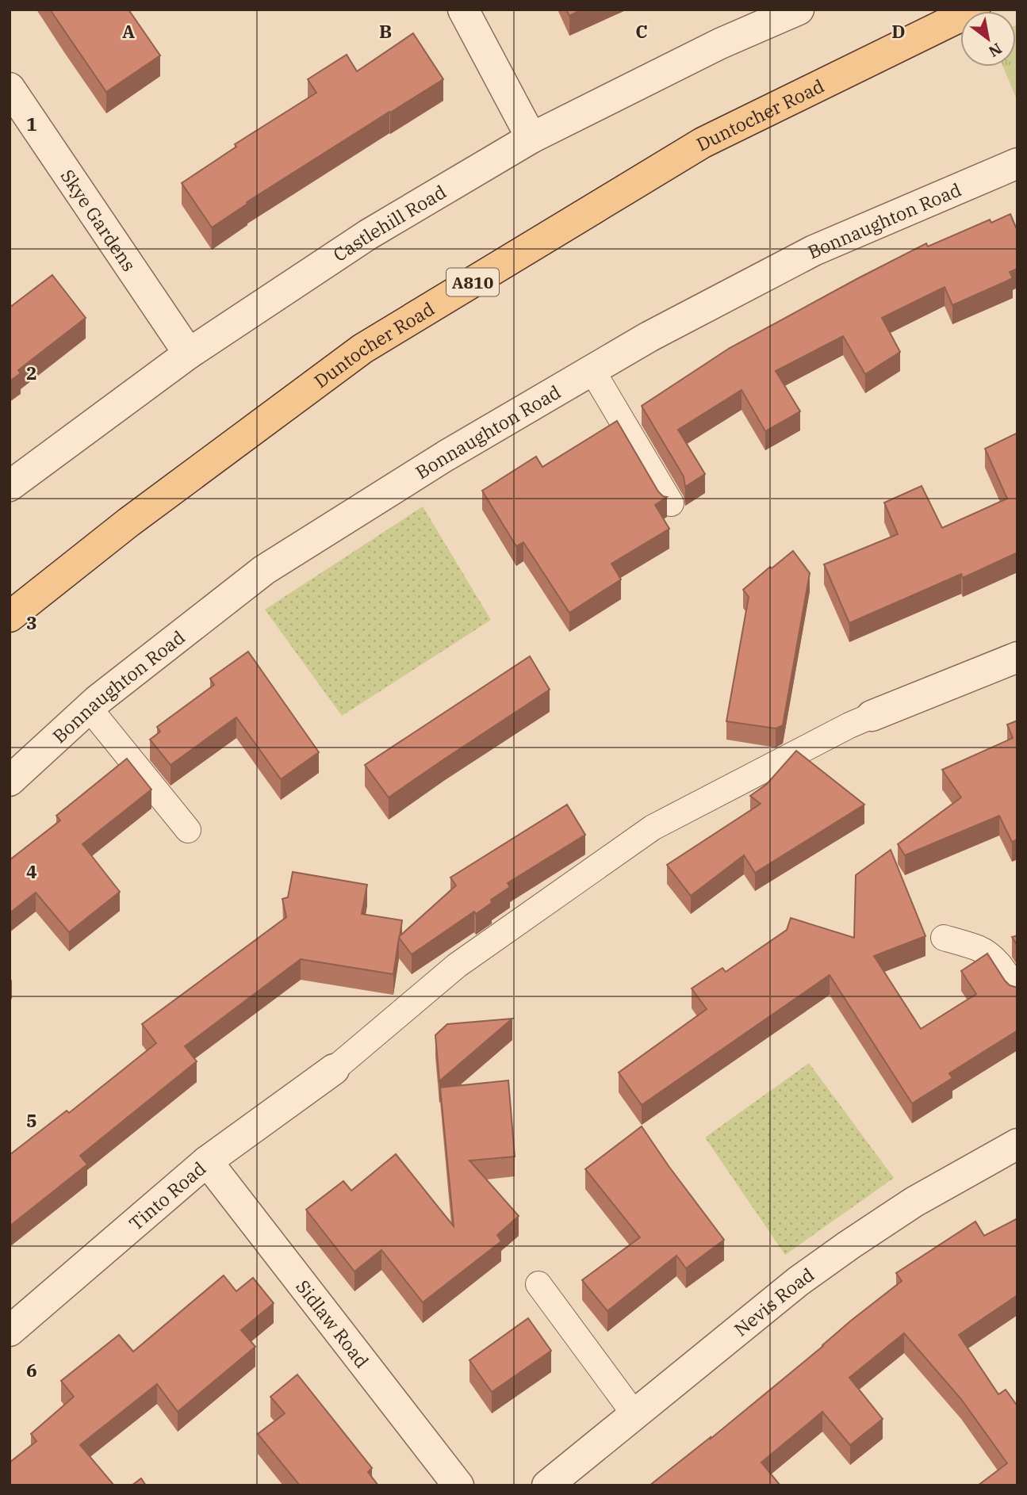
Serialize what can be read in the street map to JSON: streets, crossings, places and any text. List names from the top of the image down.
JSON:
{
  "streets": {
    "main road": ["Duntocher Road", "A810"],
    "street": [
      "Skye Gardens",
      "Bonnaughton Road",
      "Castlehill Road",
      "Tinto Road",
      "Nevis Road",
      "Sidlaw Road"
    ]
  },
  "crossings": [
    ["Skye Gardens", "Castlehill Road"],
    ["Tinto Road", "Sidlaw Road"]
  ],
  "north": "bottom right",
  "grid": {
    "columns": [
      "A",
      "B",
      "C",
      "D"
    ],
    "rows": [
      "1",
      "2",
      "3",
      "4",
      "5",
      "6"
    ]
  }
}
